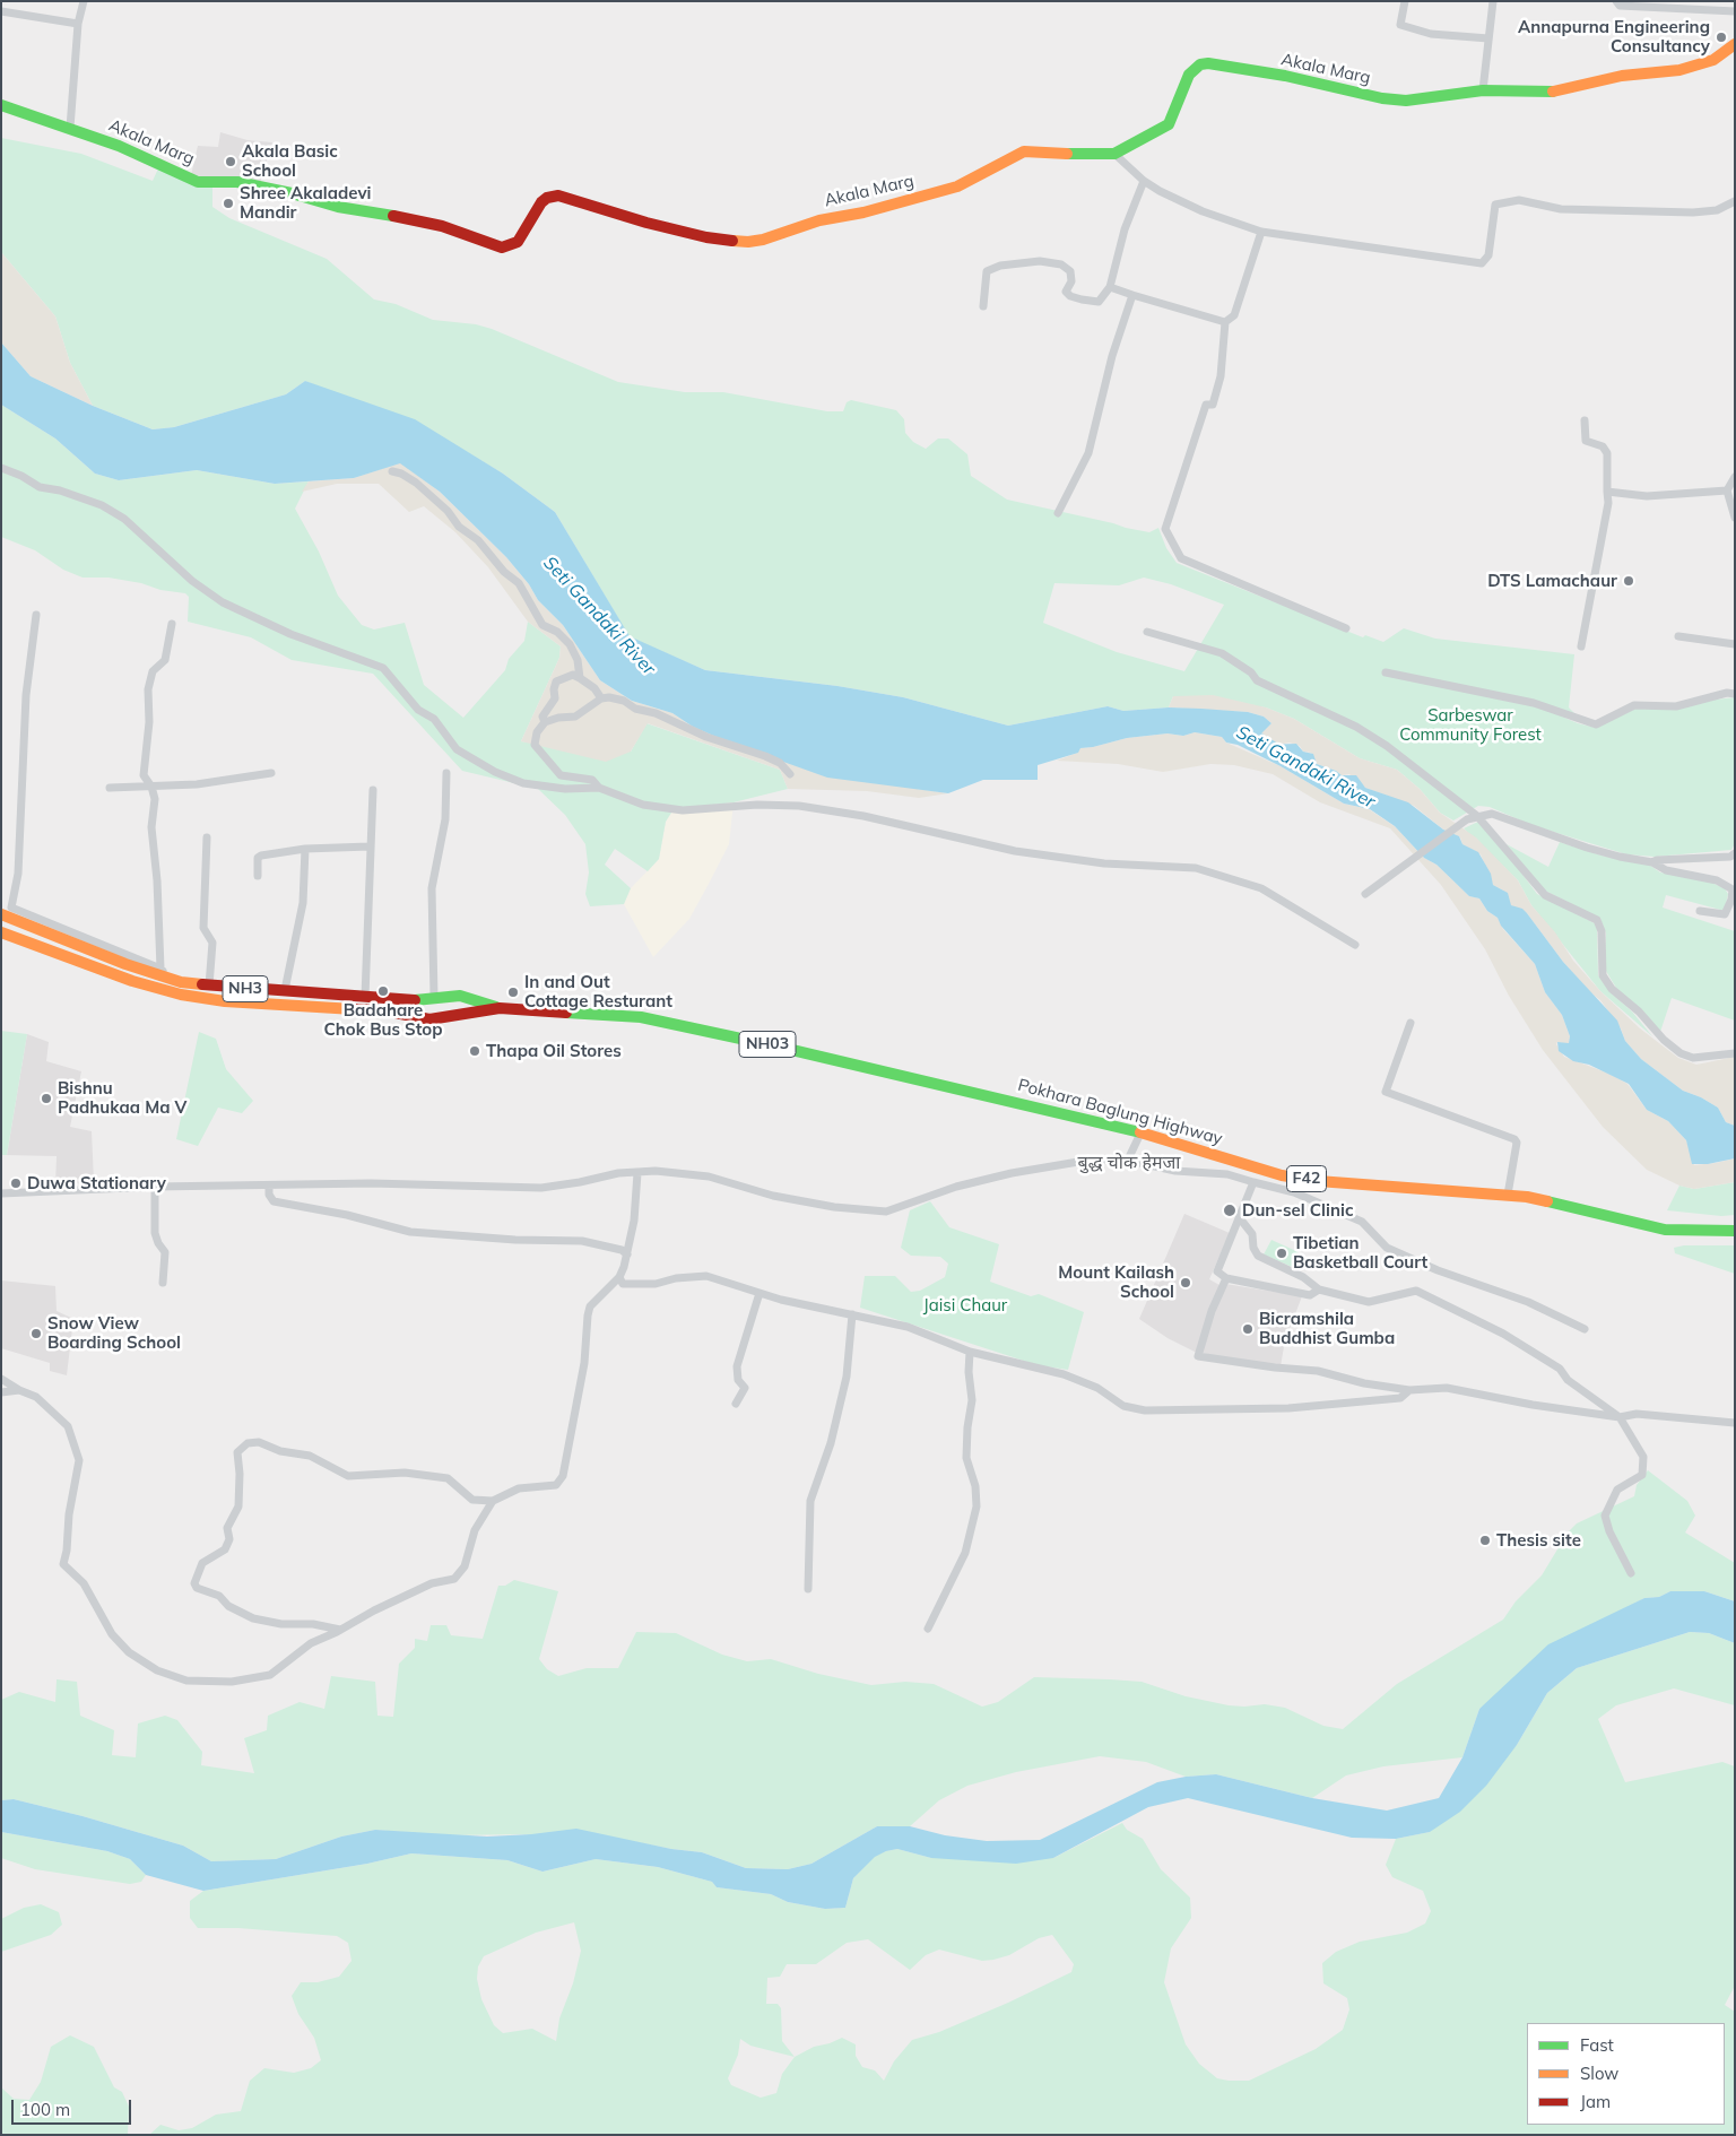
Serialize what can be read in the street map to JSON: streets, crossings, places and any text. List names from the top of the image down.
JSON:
{
  "streets": {
    "main road": [
      "Akala Marg",
      "NH3",
      "NH03",
      "Pokhara Baglung Highway",
      "F42"
    ]
  },
  "districts": ["बुद्ध चोक हेमजा"],
  "water": ["Seti Gandaki River"],
  "parks": ["Sarbeswar Community Forest", "Jaisi Chaur"],
  "places": [
    "Annapurna Engineering Consultancy",
    "Akala Basic School",
    "Shree Akaladevi Mandir",
    "DTS Lamachaur",
    "Badahare Chok Bus Stop",
    "In and Out Cottage Resturant",
    "Thapa Oil Stores",
    "Bishnu Padhukaa Ma V",
    "Duwa Stationary",
    "Dun-sel Clinic",
    "Tibetian Basketball Court",
    "Mount Kailash School",
    "Bicramshila Buddhist Gumba",
    "Snow View Boarding School",
    "Thesis site"
  ],
  "legend": ["Fast", "Slow", "Jam"],
  "scale_bar": "100 m"
}
